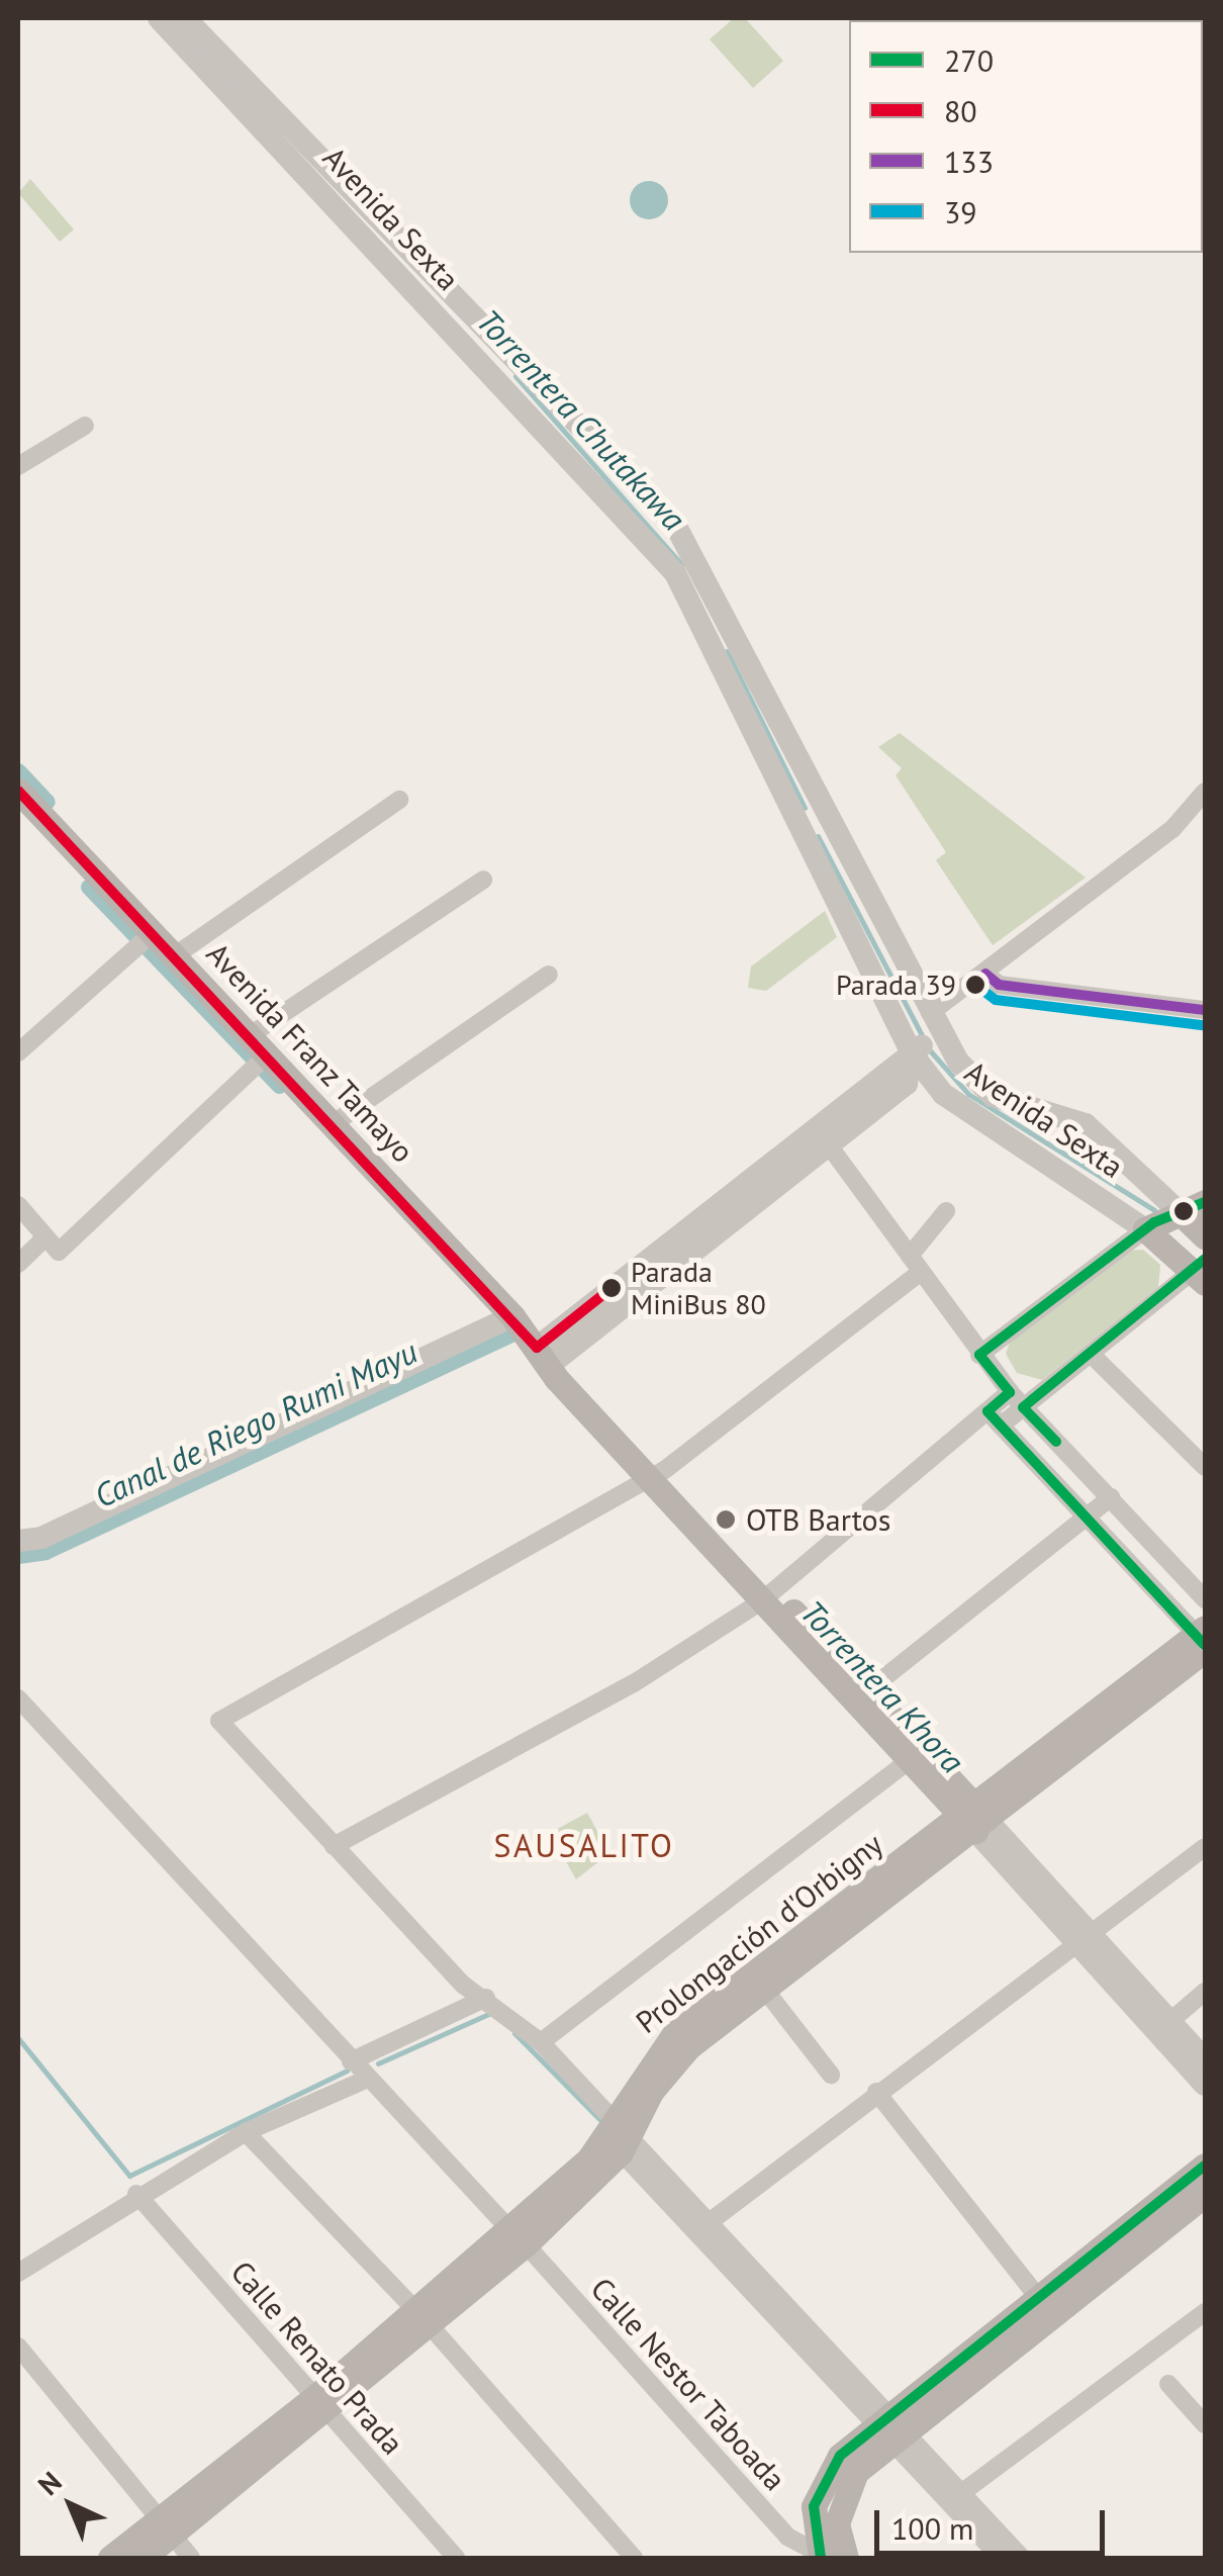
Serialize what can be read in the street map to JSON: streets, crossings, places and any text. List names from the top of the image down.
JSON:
{
  "streets": {
    "main road": ["Avenida Sexta", "Avenida Franz Tamayo", "Prolongación d'Orbigny"],
    "street": ["Calle Renato Prada", "Calle Nestor Taboada"]
  },
  "crossings": [
    ["Avenida Franz Tamayo", "Prolongación d'Orbigny"],
    ["Prolongación d'Orbigny", "Calle Renato Prada"],
    ["Prolongación d'Orbigny", "Calle Nestor Taboada"]
  ],
  "districts": ["SAUSALITO"],
  "water": ["Torrentera Chutakawa", "Canal de Riego Rumi Mayu", "Torrentera Khora"],
  "places": ["Parada 39", "Parada MiniBus 80", "OTB Bartos"],
  "lines": [
    "transit line 80",
    "transit line 133",
    "transit line 39",
    "transit line 270"
  ],
  "legend": [
    "270",
    "80",
    "133",
    "39"
  ],
  "scale_bar": "100 m",
  "north": "top left"
}
